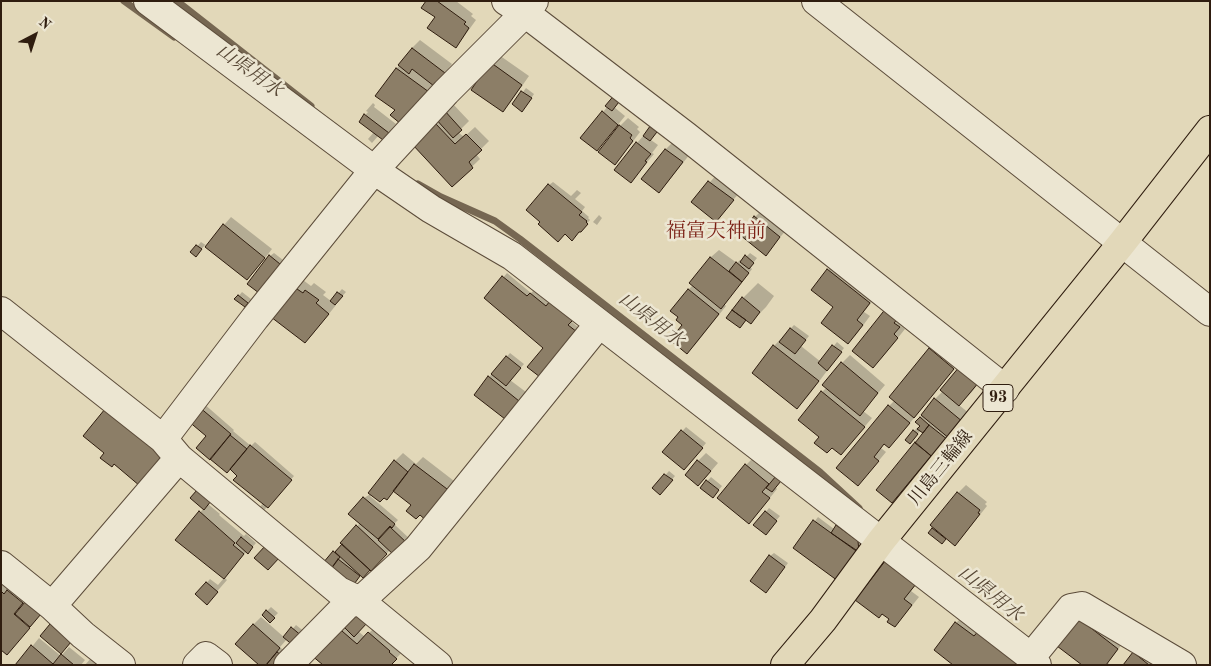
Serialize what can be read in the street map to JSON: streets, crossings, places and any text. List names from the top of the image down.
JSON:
{
  "streets": {
    "main road": ["93", "川島三輪線"]
  },
  "districts": ["福富天神前"],
  "water": ["山県用水"],
  "north": "top right"
}
